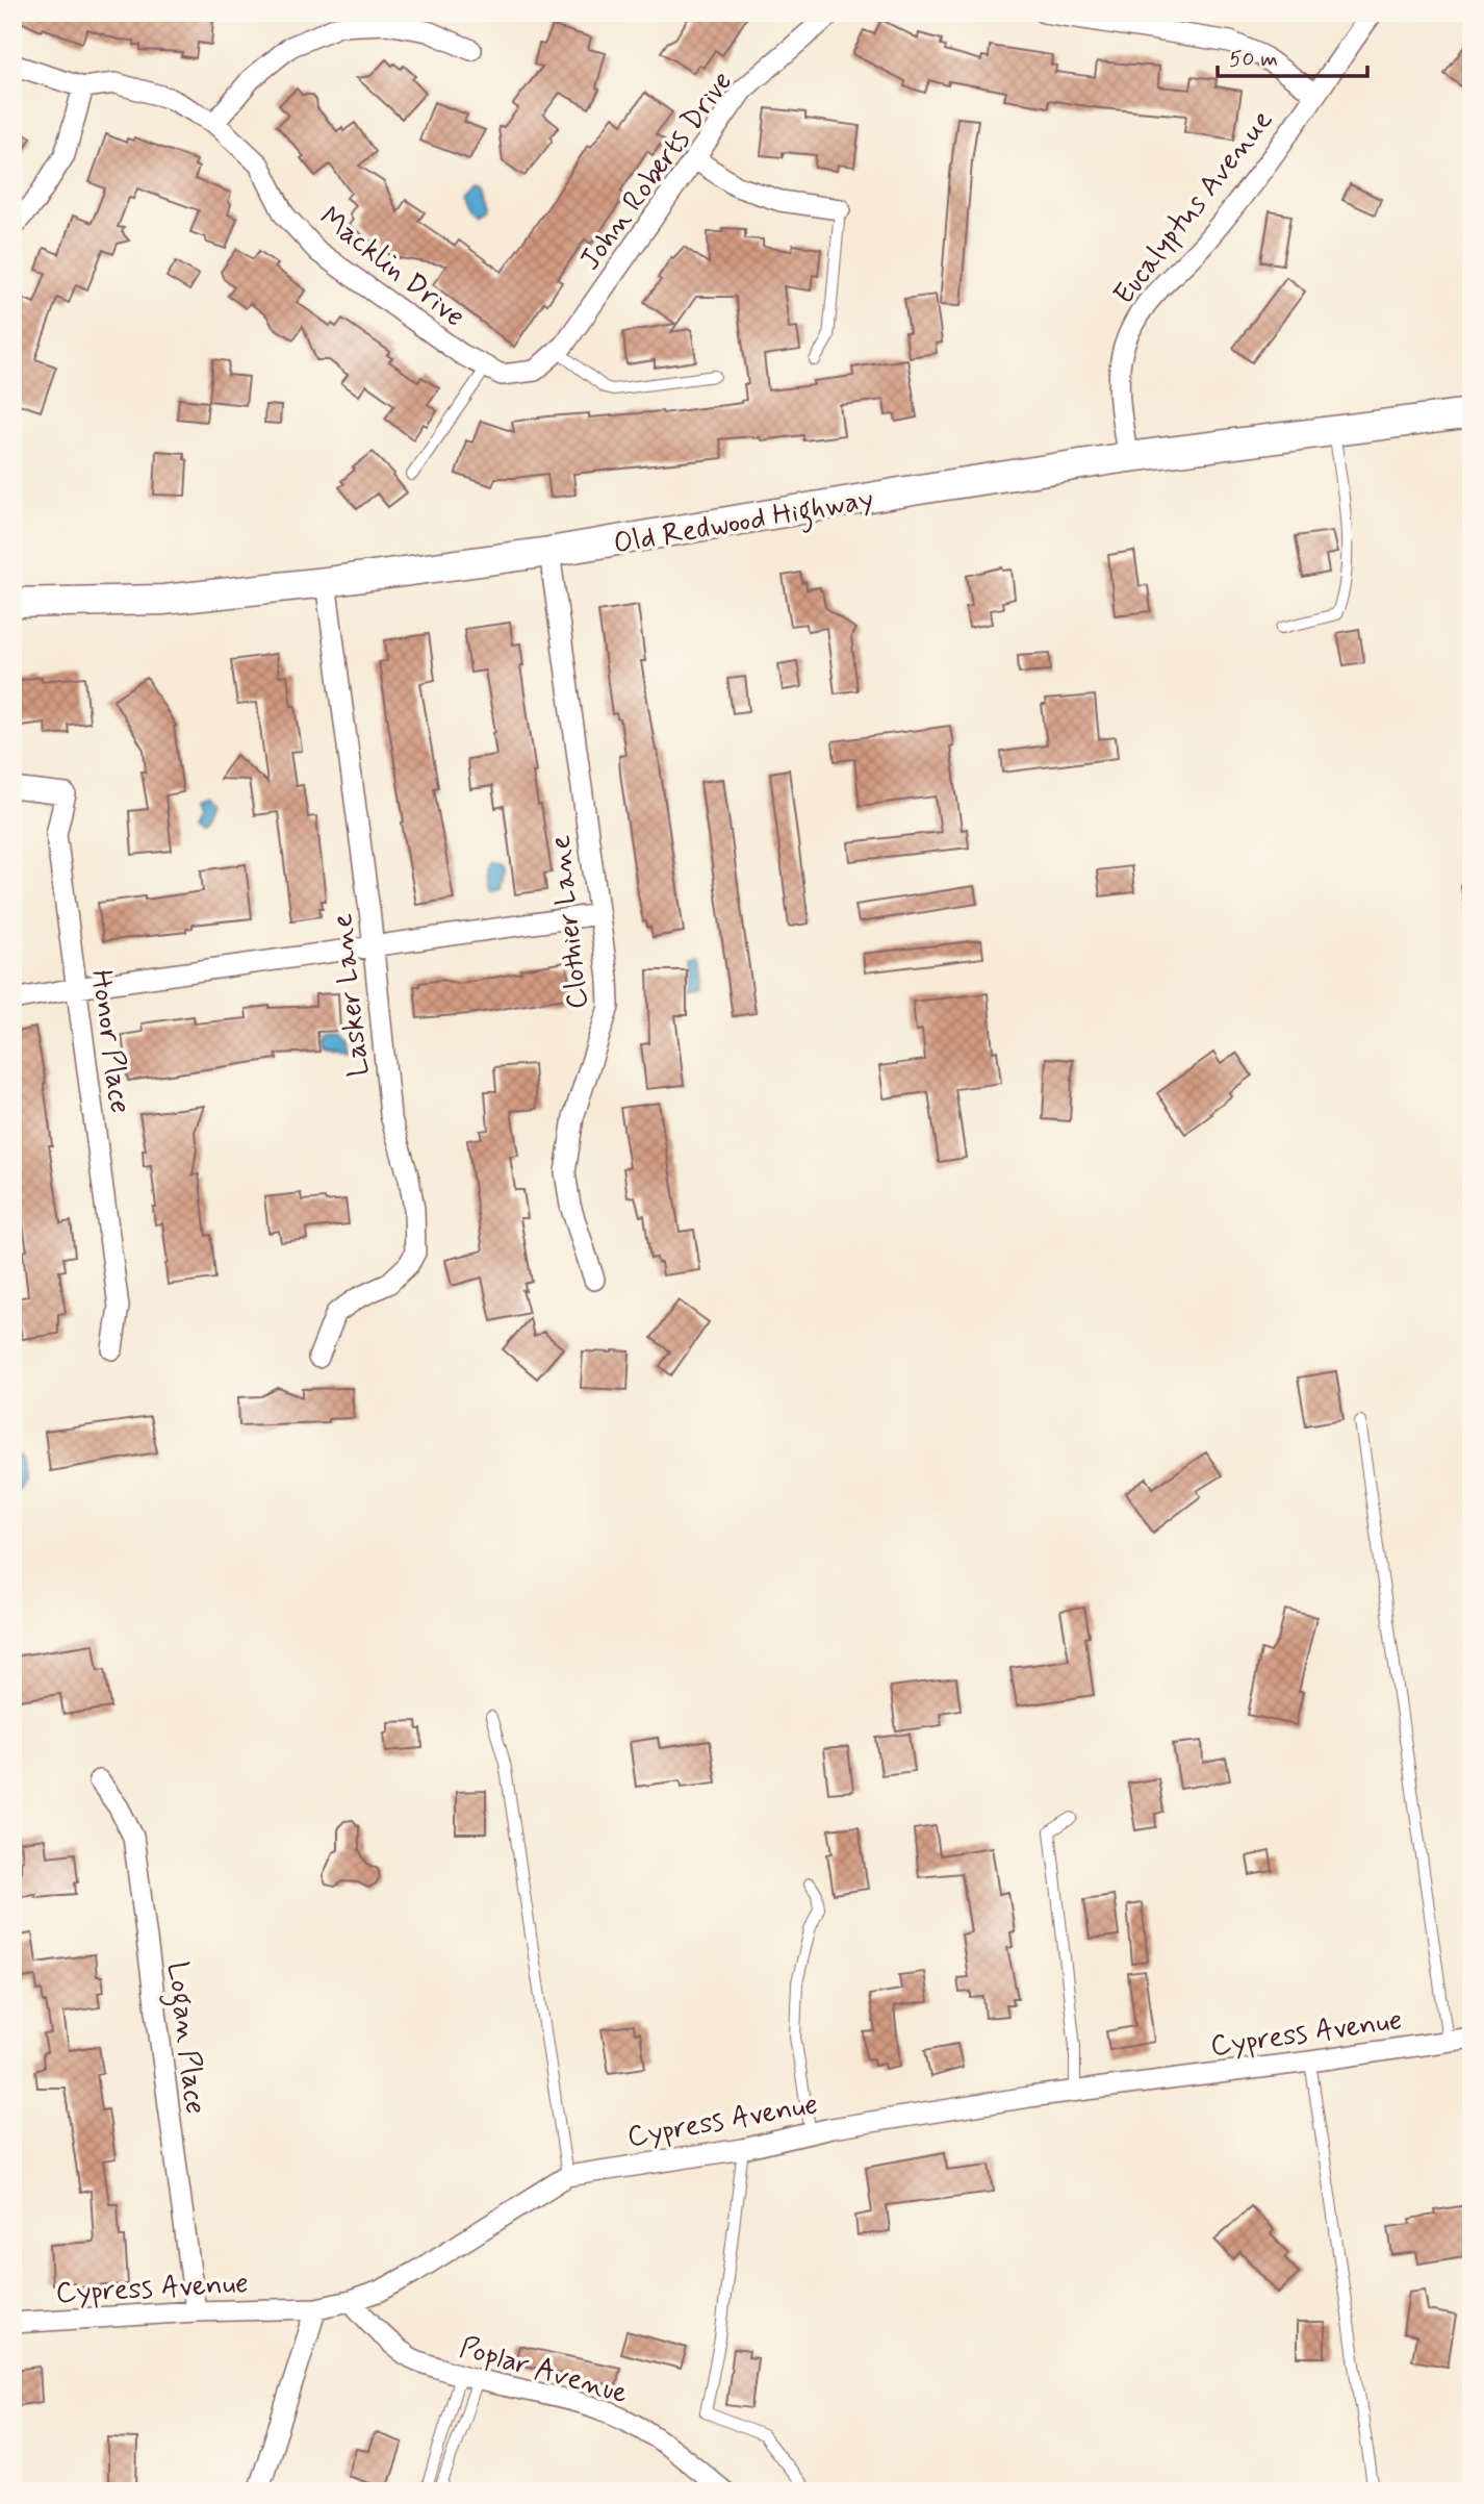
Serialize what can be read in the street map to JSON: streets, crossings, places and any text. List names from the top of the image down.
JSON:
{
  "streets": {
    "main road": ["Old Redwood Highway"],
    "street": [
      "John Roberts Drive",
      "Eucalyptus Avenue",
      "Macklin Drive",
      "Clothier Lane",
      "Lasker Lane",
      "Honor Place",
      "Cypress Avenue",
      "Logan Place",
      "Poplar Avenue"
    ]
  },
  "crossings": [
    ["John Roberts Drive", "Macklin Drive"],
    ["Eucalyptus Avenue", "Old Redwood Highway"],
    ["Old Redwood Highway", "Clothier Lane"],
    ["Old Redwood Highway", "Lasker Lane"],
    ["Cypress Avenue", "Logan Place"],
    ["Cypress Avenue", "Poplar Avenue"]
  ],
  "scale_bar": "50 m"
}
